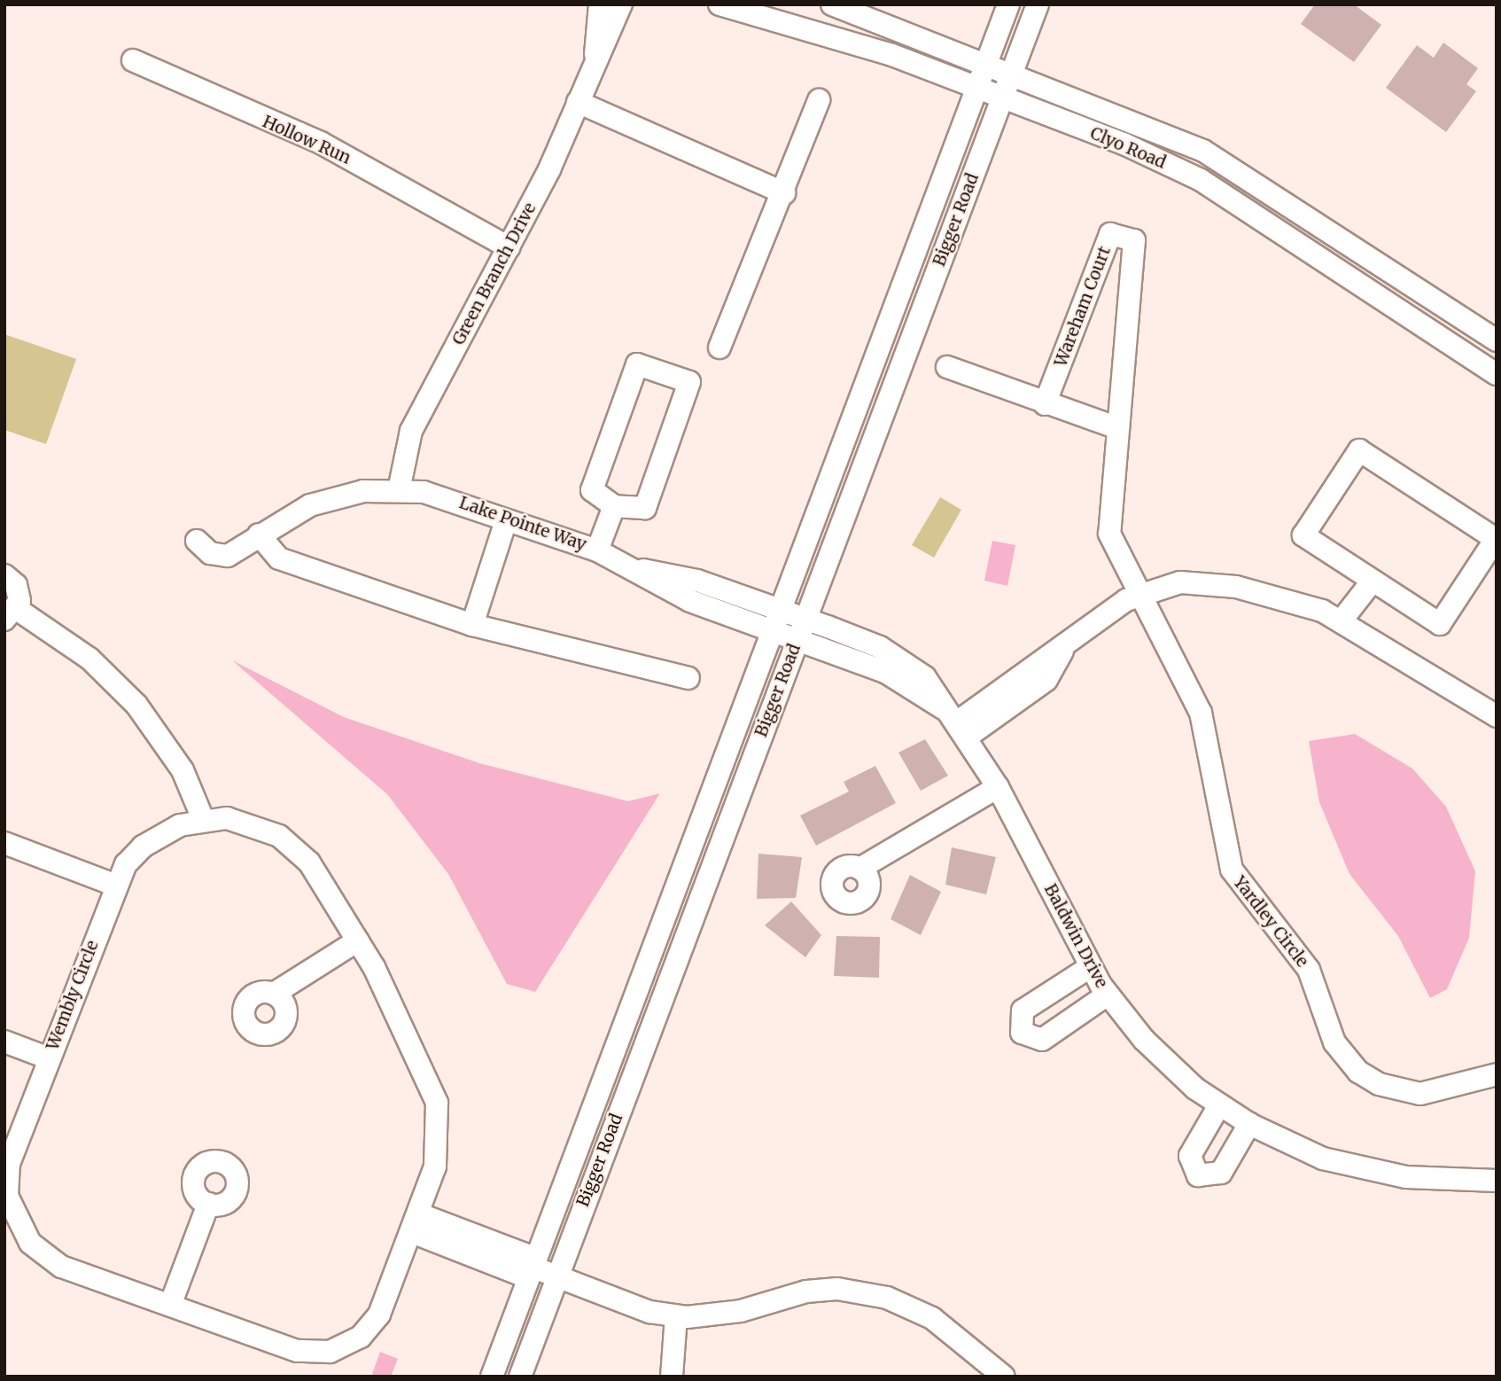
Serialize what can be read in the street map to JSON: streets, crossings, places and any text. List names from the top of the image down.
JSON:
{
  "streets": {
    "street": [
      "Hollow Run",
      "Clyo Road",
      "Bigger Road",
      "Green Branch Drive",
      "Wareham Court",
      "Lake Pointe Way",
      "Yardley Circle",
      "Baldwin Drive",
      "Wembly Circle"
    ]
  },
  "crossings": [
    ["Hollow Run", "Green Branch Drive"],
    ["Clyo Road", "Bigger Road"],
    ["Bigger Road", "Lake Pointe Way"],
    ["Bigger Road", "Baldwin Drive"],
    ["Green Branch Drive", "Lake Pointe Way"],
    ["Wareham Court", "Yardley Circle"],
    ["Lake Pointe Way", "Baldwin Drive"]
  ]
}
